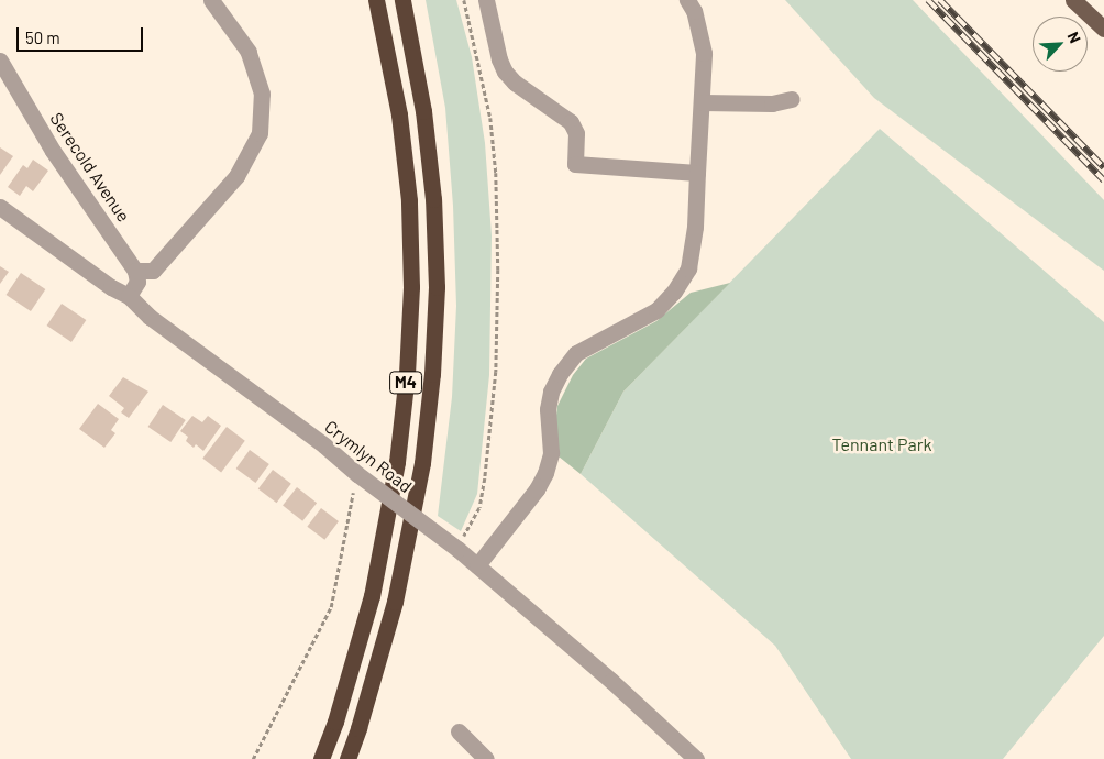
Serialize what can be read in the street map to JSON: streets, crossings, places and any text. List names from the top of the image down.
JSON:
{
  "streets": {
    "highway": ["M4"],
    "street": ["Serecold Avenue", "Crymlyn Road"]
  },
  "parks": ["Tennant Park"],
  "scale_bar": "50 m",
  "north": "top right"
}
